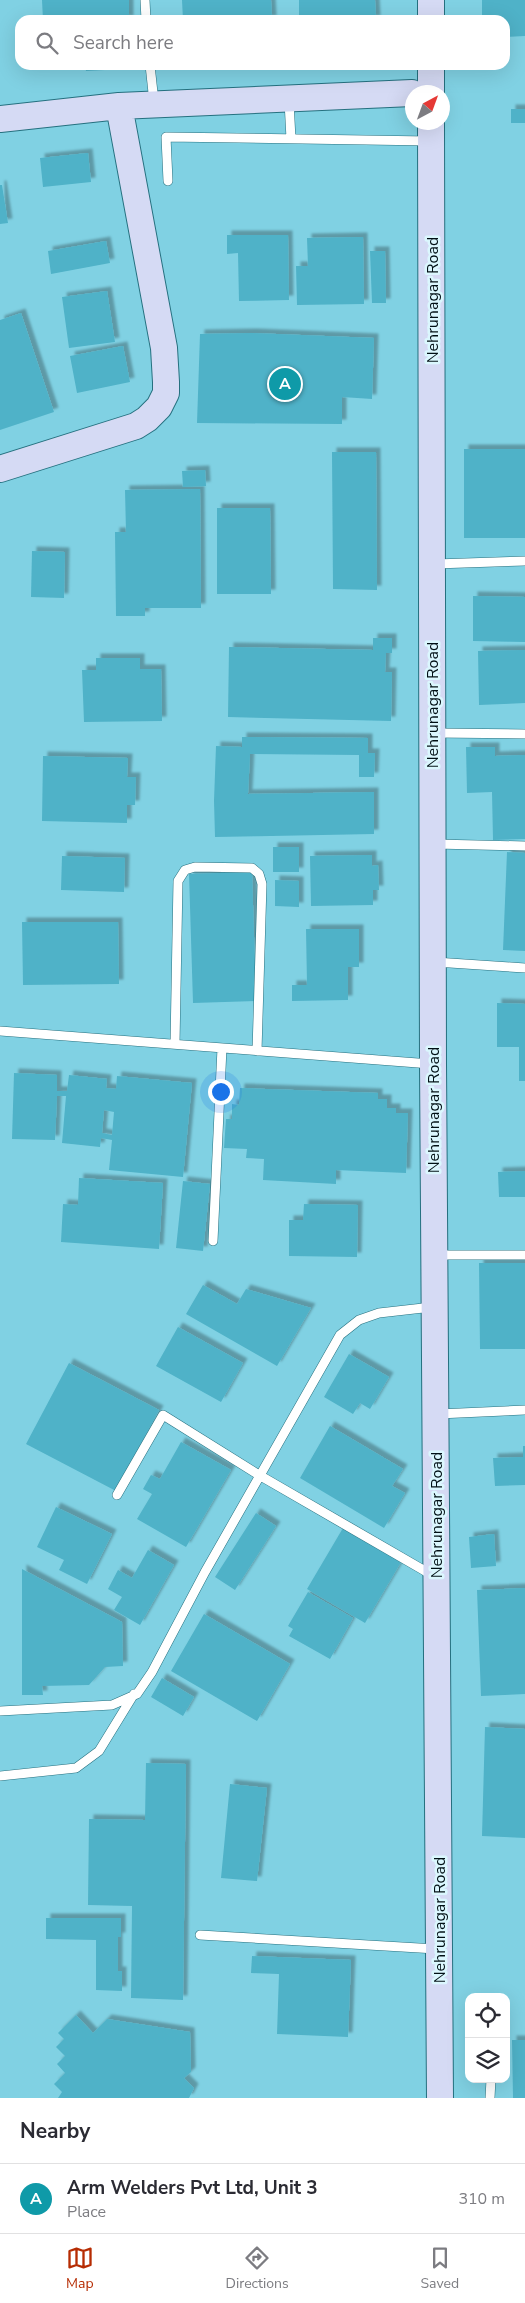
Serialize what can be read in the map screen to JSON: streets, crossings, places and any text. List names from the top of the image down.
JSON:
{
  "streets": {
    "street": ["Nehrunagar Road"]
  },
  "north": "top right",
  "page": {
    "search": "Search here",
    "pins": "A",
    "heading": "Nearby",
    "list": [
      {
        "mark": "A",
        "name": "Arm Welders Pvt Ltd, Unit 3",
        "note": "Place",
        "value": "310 m"
      }
    ],
    "nav": ["Map", "Directions", "Saved"]
  }
}
